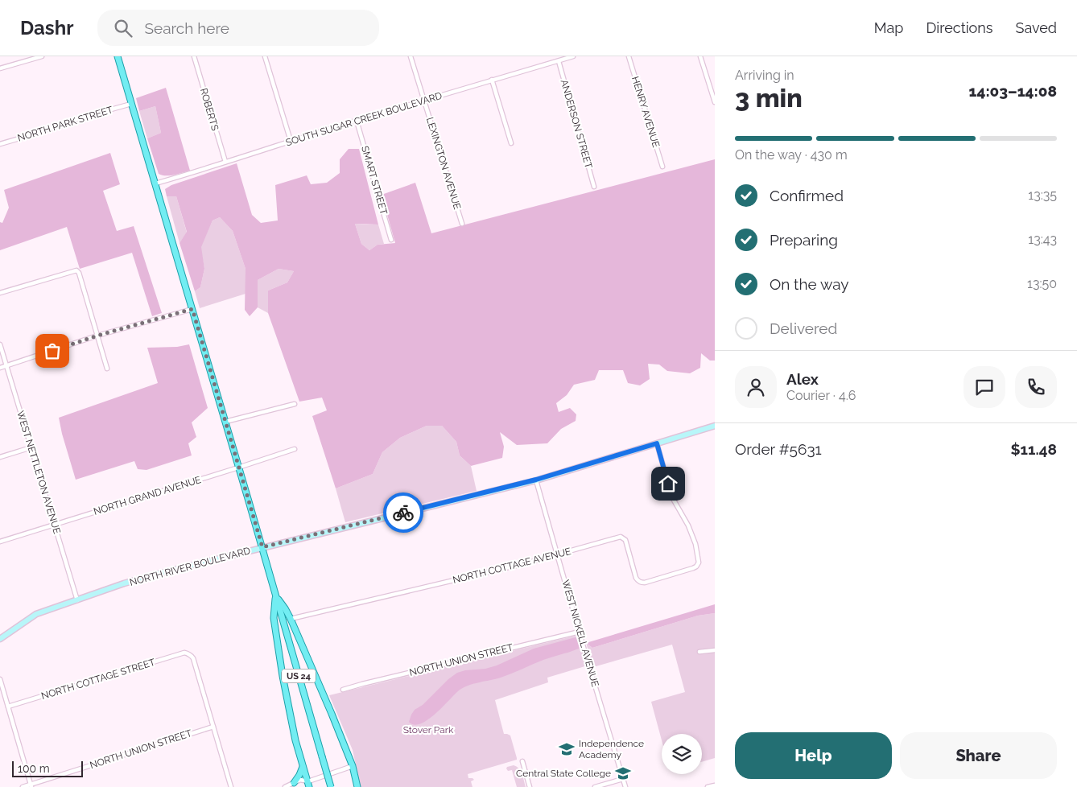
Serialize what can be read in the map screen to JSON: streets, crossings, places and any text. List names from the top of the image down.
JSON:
{
  "streets": {
    "main road": ["NORTH RIVER BOULEVARD", "US 24"],
    "street": [
      "ROBERTS",
      "HENRY AVENUE",
      "SOUTH SUGAR CREEK BOULEVARD",
      "NORTH PARK STREET",
      "ANDERSON STREET",
      "LEXINGTON AVENUE",
      "SMART STREET",
      "WEST NETTLETON AVENUE",
      "NORTH GRAND AVENUE",
      "NORTH COTTAGE AVENUE",
      "WEST NICKELL AVENUE",
      "NORTH UNION STREET",
      "NORTH COTTAGE STREET"
    ]
  },
  "crossings": [
    ["ROBERTS", "SOUTH SUGAR CREEK BOULEVARD"],
    ["SOUTH SUGAR CREEK BOULEVARD", "ANDERSON STREET"],
    ["SOUTH SUGAR CREEK BOULEVARD", "LEXINGTON AVENUE"],
    ["SOUTH SUGAR CREEK BOULEVARD", "SMART STREET"],
    ["SOUTH SUGAR CREEK BOULEVARD", "US 24"],
    ["NORTH PARK STREET", "US 24"],
    ["WEST NETTLETON AVENUE", "NORTH GRAND AVENUE"],
    ["WEST NETTLETON AVENUE", "NORTH RIVER BOULEVARD"],
    ["NORTH GRAND AVENUE", "US 24"],
    ["NORTH COTTAGE AVENUE", "NORTH RIVER BOULEVARD"],
    ["NORTH COTTAGE AVENUE", "WEST NICKELL AVENUE"],
    ["NORTH RIVER BOULEVARD", "WEST NICKELL AVENUE"],
    ["NORTH RIVER BOULEVARD", "US 24"],
    ["WEST NICKELL AVENUE", "NORTH UNION STREET"],
    ["NORTH UNION STREET", "NORTH COTTAGE STREET"]
  ],
  "parks": ["Stover Park"],
  "places": {
    "school or university": ["Independence Academy", "Central State College"]
  },
  "scale_bar": "100 m",
  "page": {
    "header": "Dashr",
    "search": "Search here",
    "nav": ["Map", "Directions", "Saved"],
    "heading": ["3 min", "Arriving in", "14:03–14:08"],
    "panel": [
      "Alex",
      "Courier · 4.6",
      "Order #5631",
      "$11.48"
    ],
    "bar": "On the way · 430 m",
    "list": [
      ["Confirmed", "13:35"],
      ["Preparing", "13:43"],
      ["On the way", "13:50"],
      "Delivered"
    ],
    "buttons": ["Help", "Share"],
    "scale": "100 m"
  }
}
